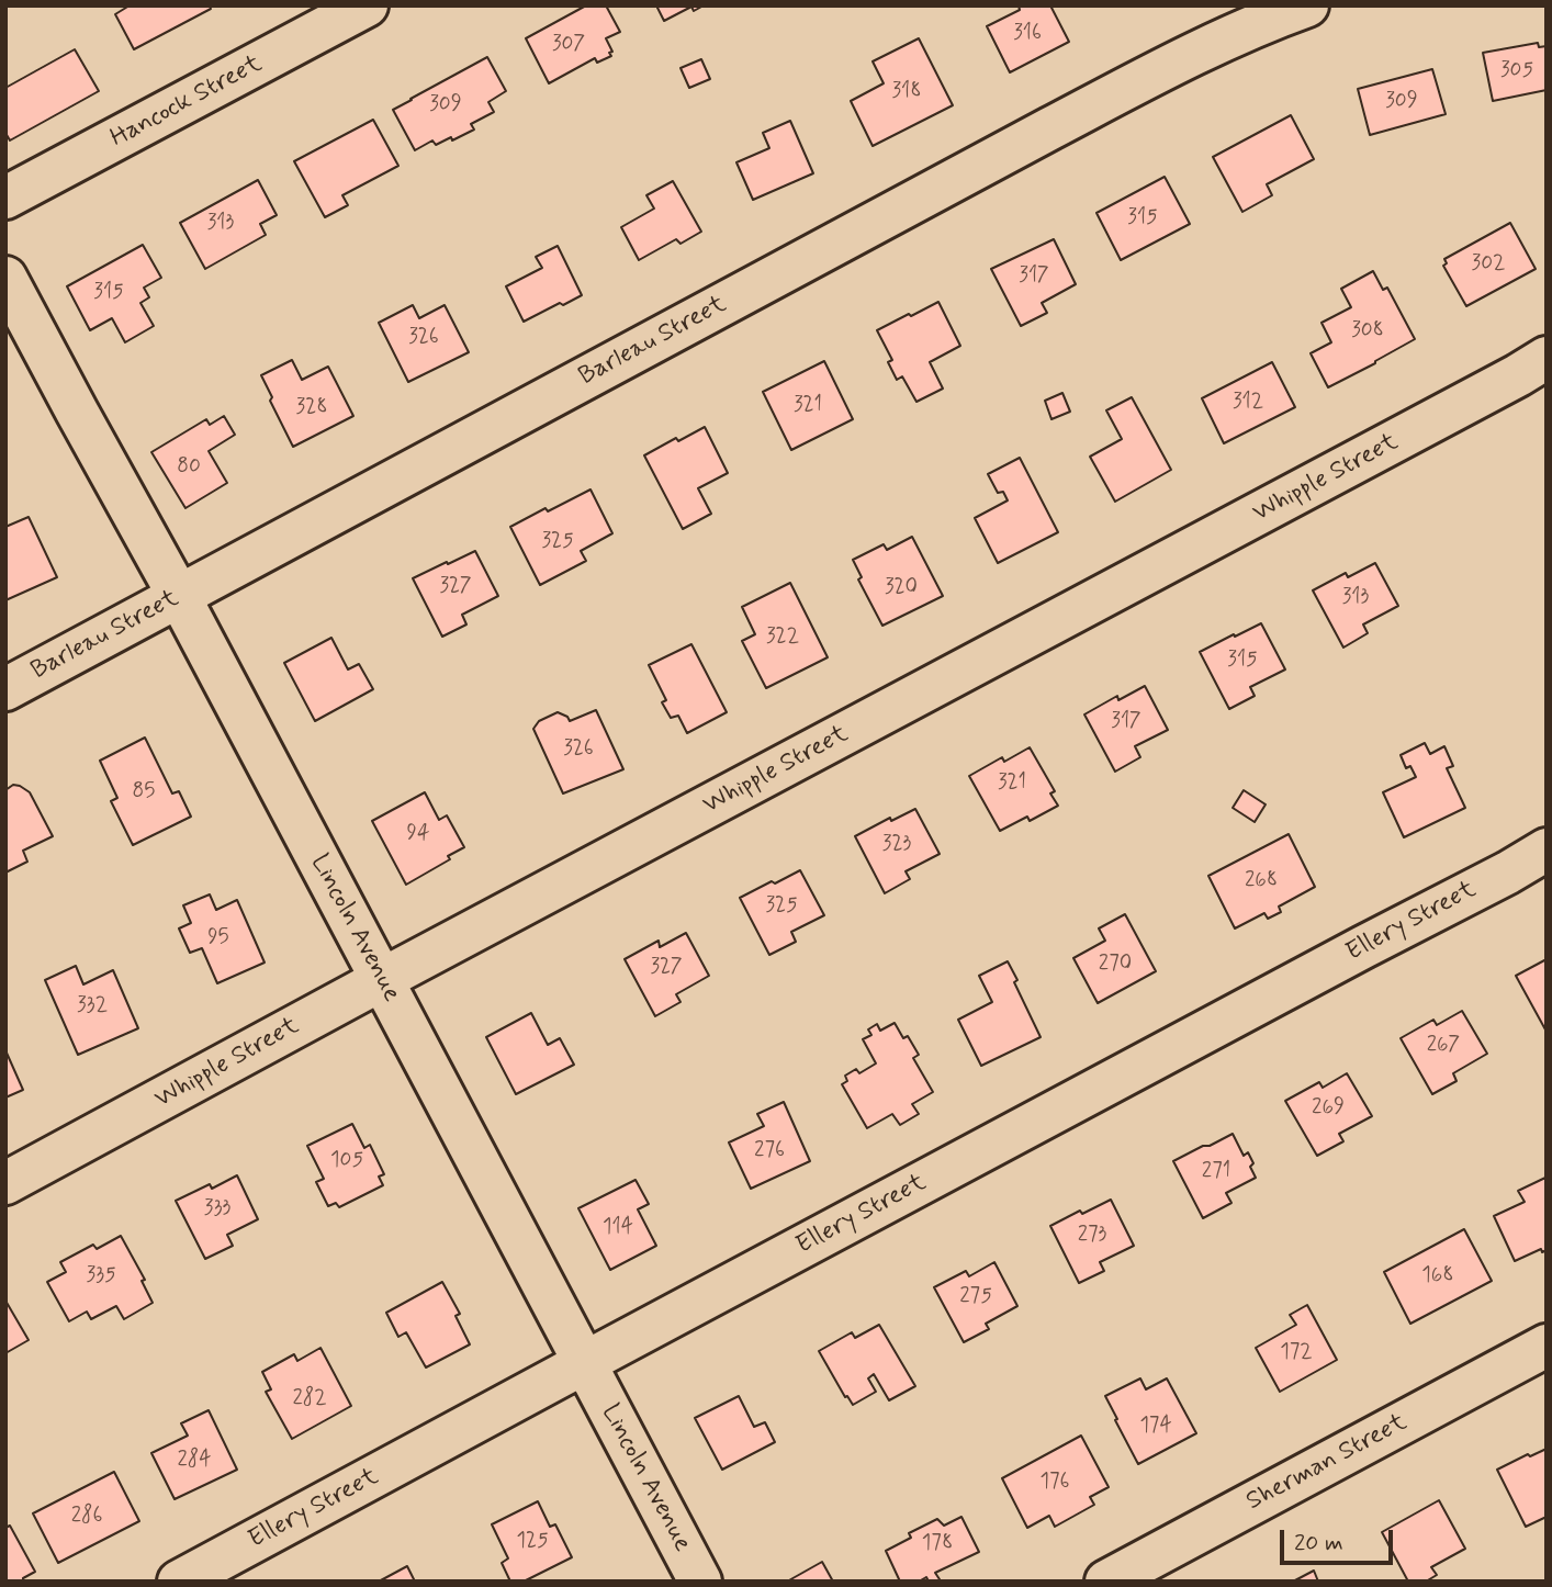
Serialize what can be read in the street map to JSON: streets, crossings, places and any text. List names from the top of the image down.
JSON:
{
  "streets": {
    "street": [
      "Hancock Street",
      "Barleau Street",
      "Whipple Street",
      "Ellery Street",
      "Lincoln Avenue",
      "Sherman Street"
    ]
  },
  "crossings": [
    ["Barleau Street", "Lincoln Avenue"],
    ["Whipple Street", "Lincoln Avenue"],
    ["Ellery Street", "Lincoln Avenue"]
  ],
  "house_numbers": [
    "316",
    "307",
    "305",
    "318",
    "309",
    "309",
    "315",
    "313",
    "302",
    "317",
    "315",
    "308",
    "326",
    "312",
    "321",
    "328",
    "80",
    "325",
    "327",
    "320",
    "313",
    "322",
    "315",
    "317",
    "326",
    "321",
    "85",
    "94",
    "323",
    "268",
    "325",
    "95",
    "270",
    "327",
    "332",
    "267",
    "269",
    "276",
    "105",
    "271",
    "333",
    "114",
    "273",
    "335",
    "168",
    "275",
    "172",
    "282",
    "174",
    "284",
    "176",
    "286",
    "125",
    "178"
  ],
  "scale_bar": "20 m"
}
